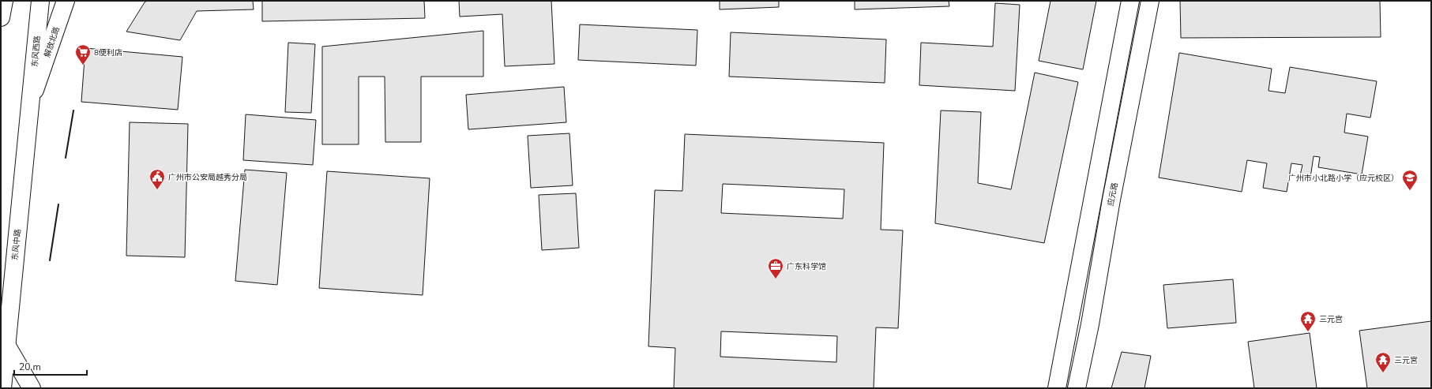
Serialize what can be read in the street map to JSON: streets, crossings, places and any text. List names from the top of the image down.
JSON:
{
  "streets": {
    "main road": [
      "解放北路",
      "东风西路",
      "应元路",
      "东风中路"
    ]
  },
  "crossings": [
    ["解放北路", "东风西路"],
    ["解放北路", "东风中路"],
    ["东风西路", "东风中路"]
  ],
  "places": {
    "supermarket": ["8便利店"],
    "public building": ["广州市公安局越秀分局"],
    "school or university": ["广州市小北路小学（应元校区）"],
    "office": ["广东科学馆"],
    "temple": ["三元宫", "三元宮"]
  },
  "scale_bar": "20 m"
}
